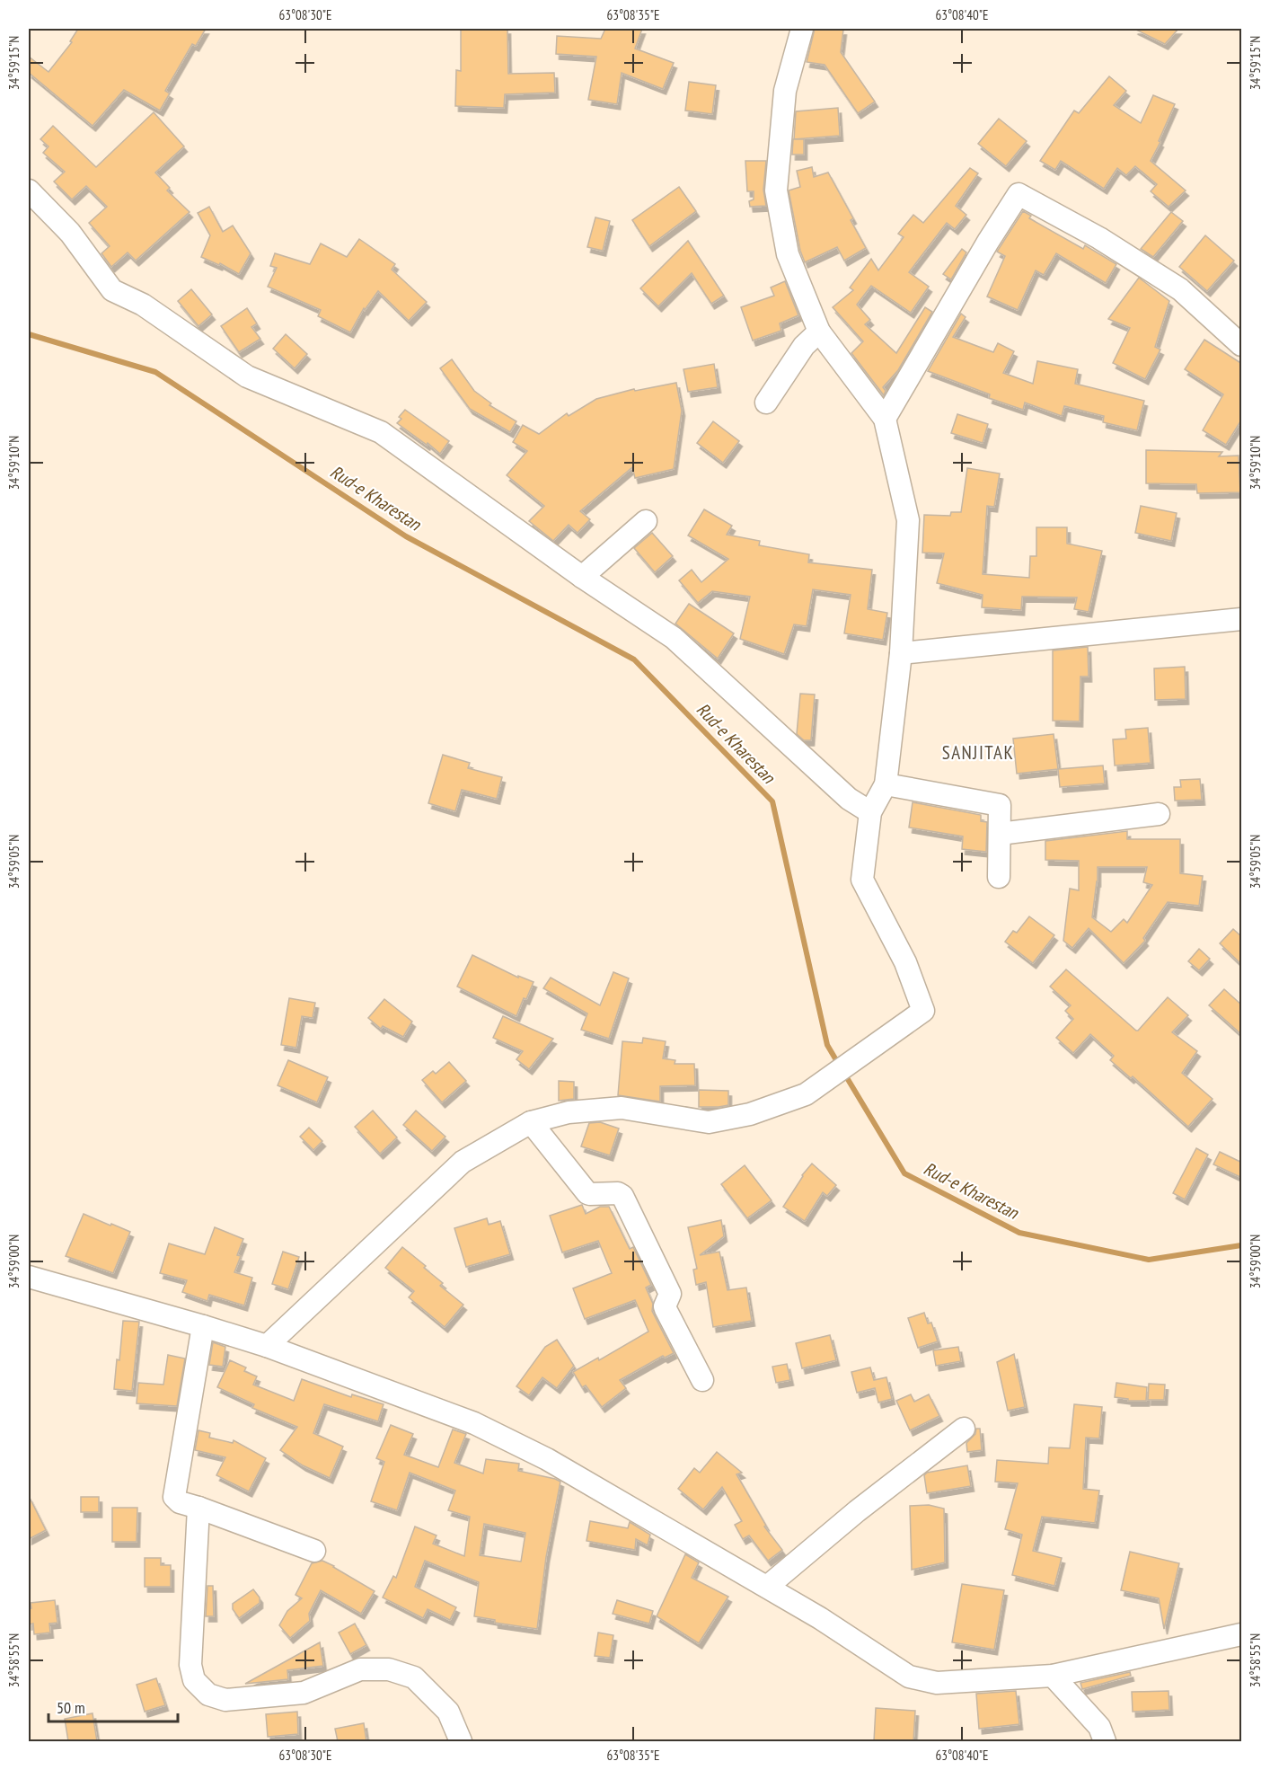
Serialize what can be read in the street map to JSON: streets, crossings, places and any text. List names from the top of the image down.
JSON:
{
  "districts": ["SANJITAK"],
  "water": ["Rud-e Kharestan"],
  "scale_bar": "50 m",
  "coordinates": [
    "63°08'30\"E",
    "63°08'35\"E",
    "63°08'40\"E",
    "34°59'15\"N",
    "34°59'10\"N",
    "34°59'05\"N",
    "34°59'00\"N",
    "34°58'55\"N"
  ]
}
